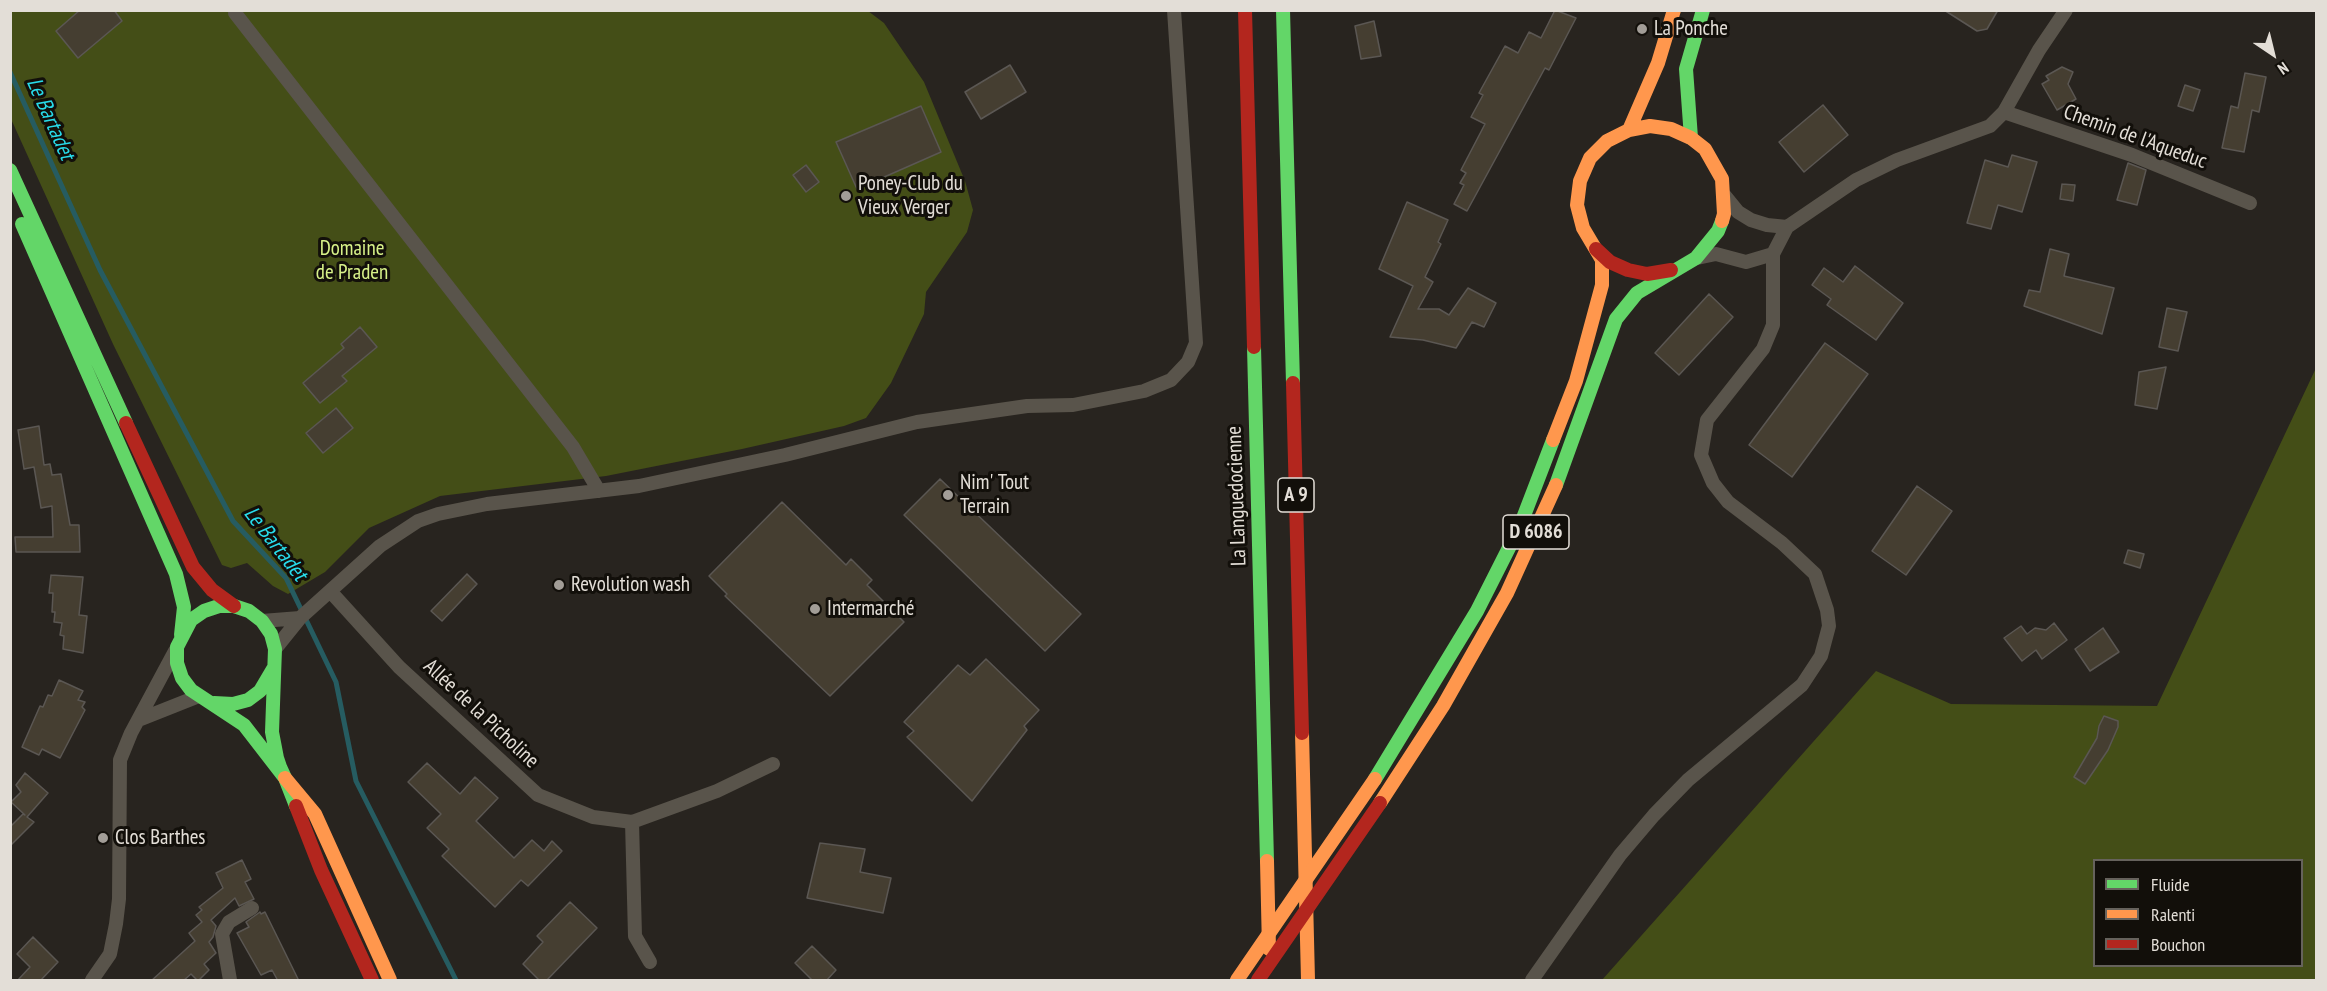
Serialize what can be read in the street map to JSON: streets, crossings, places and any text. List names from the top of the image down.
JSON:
{
  "streets": {
    "main road": ["A 9", "La Languedocienne", "D 6086"],
    "street": ["Chemin de l'Aqueduc", "Allée de la Picholine"]
  },
  "water": ["Le Bartadet"],
  "parks": ["Domaine de Praden"],
  "places": [
    "La Ponche",
    "Poney-Club du Vieux Verger",
    "Nim' Tout Terrain",
    "Revolution wash",
    "Intermarché",
    "Clos Barthes"
  ],
  "legend": ["Fluide", "Ralenti", "Bouchon"],
  "north": "bottom right"
}
